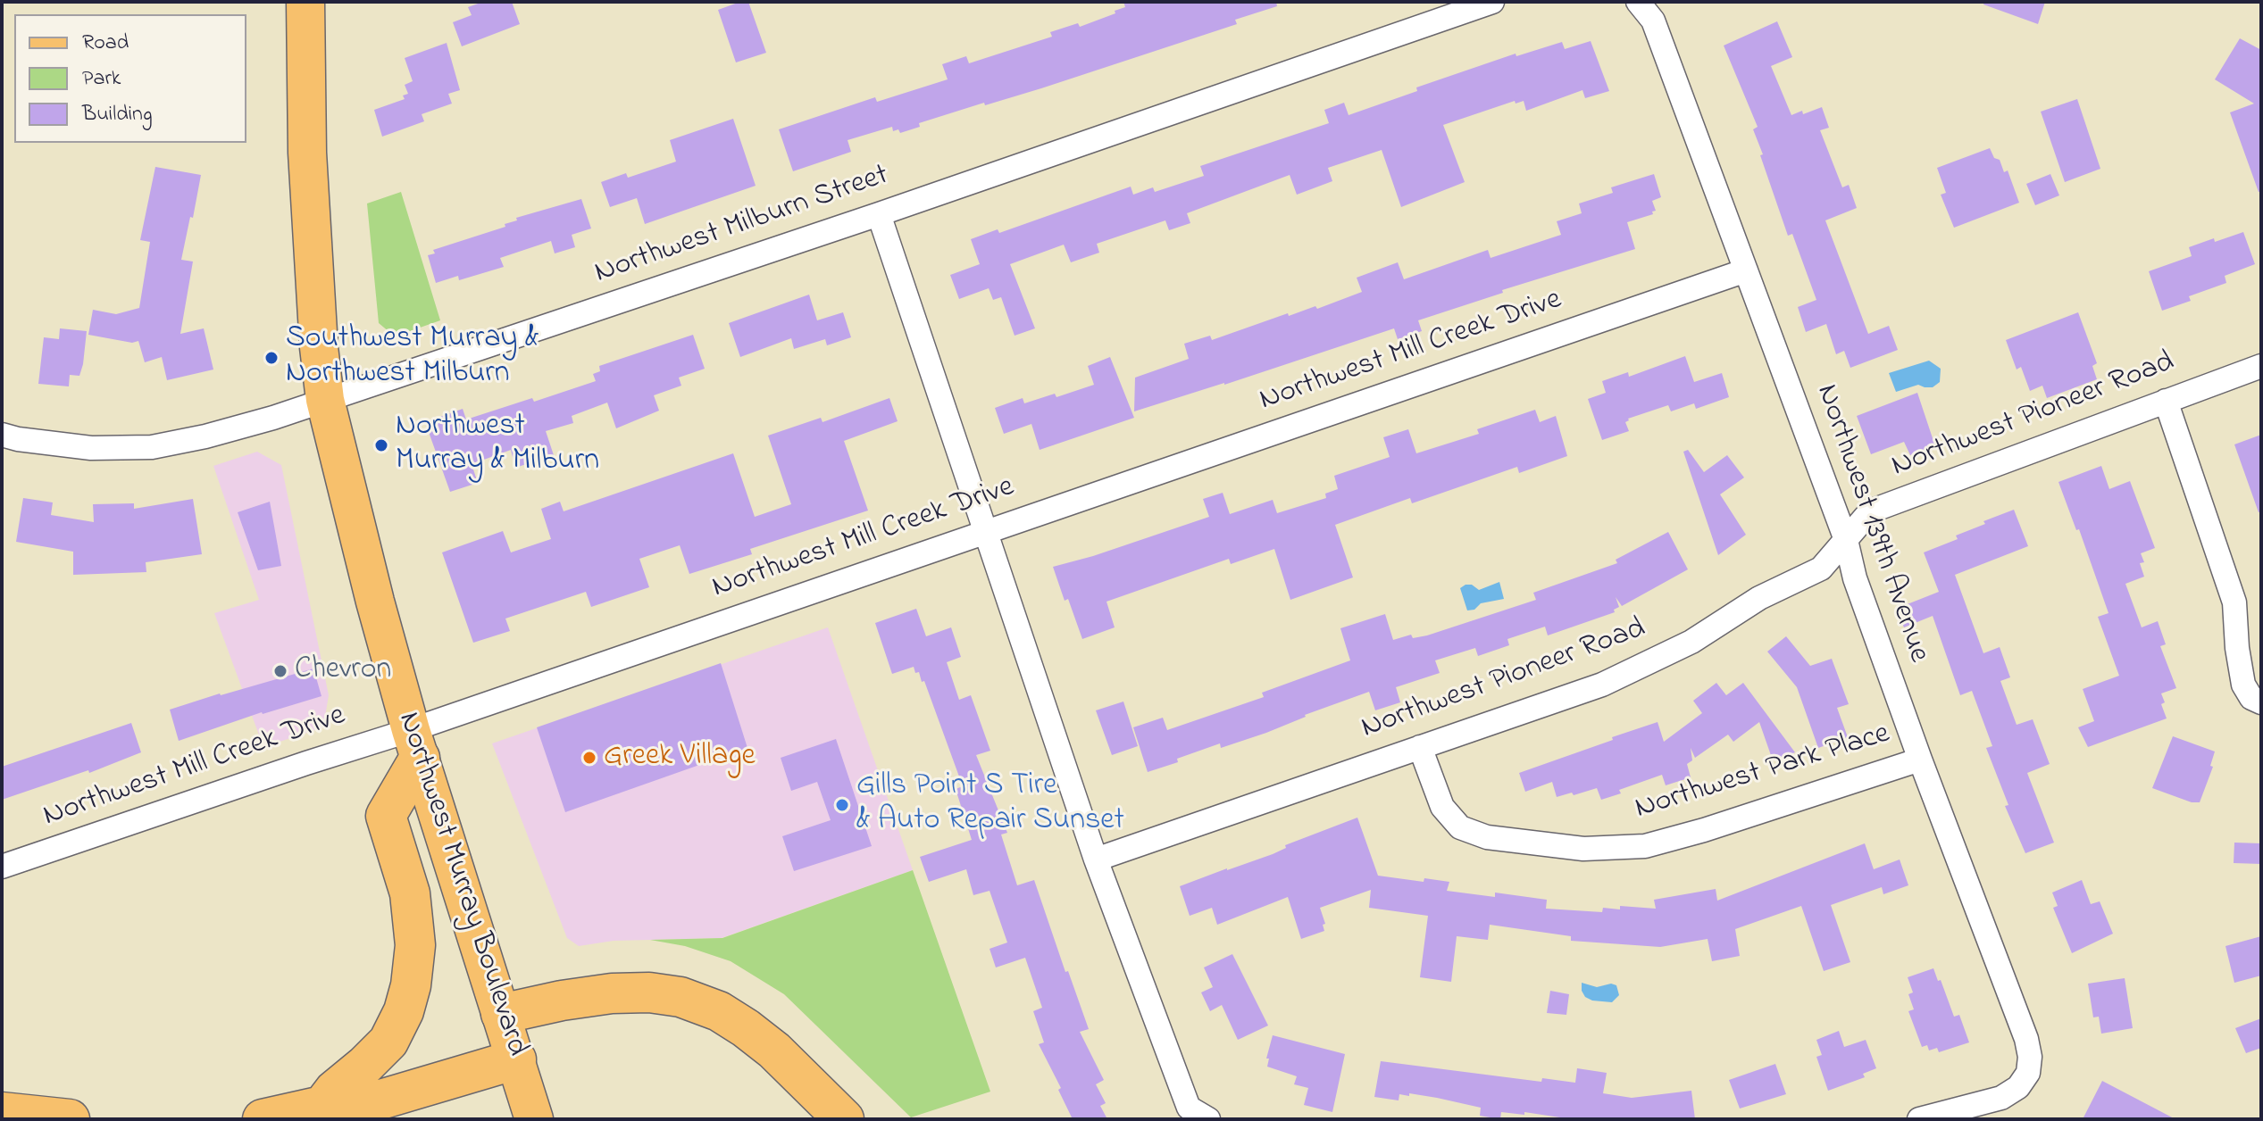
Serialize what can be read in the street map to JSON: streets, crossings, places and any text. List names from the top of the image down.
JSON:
{
  "streets": {
    "main road": ["Northwest Murray Boulevard"],
    "street": [
      "Northwest Milburn Street",
      "Northwest Mill Creek Drive",
      "Northwest Pioneer Road",
      "Northwest 139th Avenue",
      "Northwest Park Place"
    ]
  },
  "crossings": [
    ["Northwest Milburn Street", "Northwest Murray Boulevard"],
    ["Northwest Mill Creek Drive", "Northwest 139th Avenue"],
    ["Northwest Mill Creek Drive", "Northwest Murray Boulevard"],
    ["Northwest Pioneer Road", "Northwest 139th Avenue"],
    ["Northwest Pioneer Road", "Northwest Park Place"],
    ["Northwest 139th Avenue", "Northwest Park Place"]
  ],
  "places": [
    "Southwest Murray & Northwest Milburn",
    "Northwest Murray & Milburn",
    "Chevron",
    "Greek Village",
    "Gills Point S Tire & Auto Repair Sunset"
  ],
  "legend": ["Road", "Park", "Building"]
}
